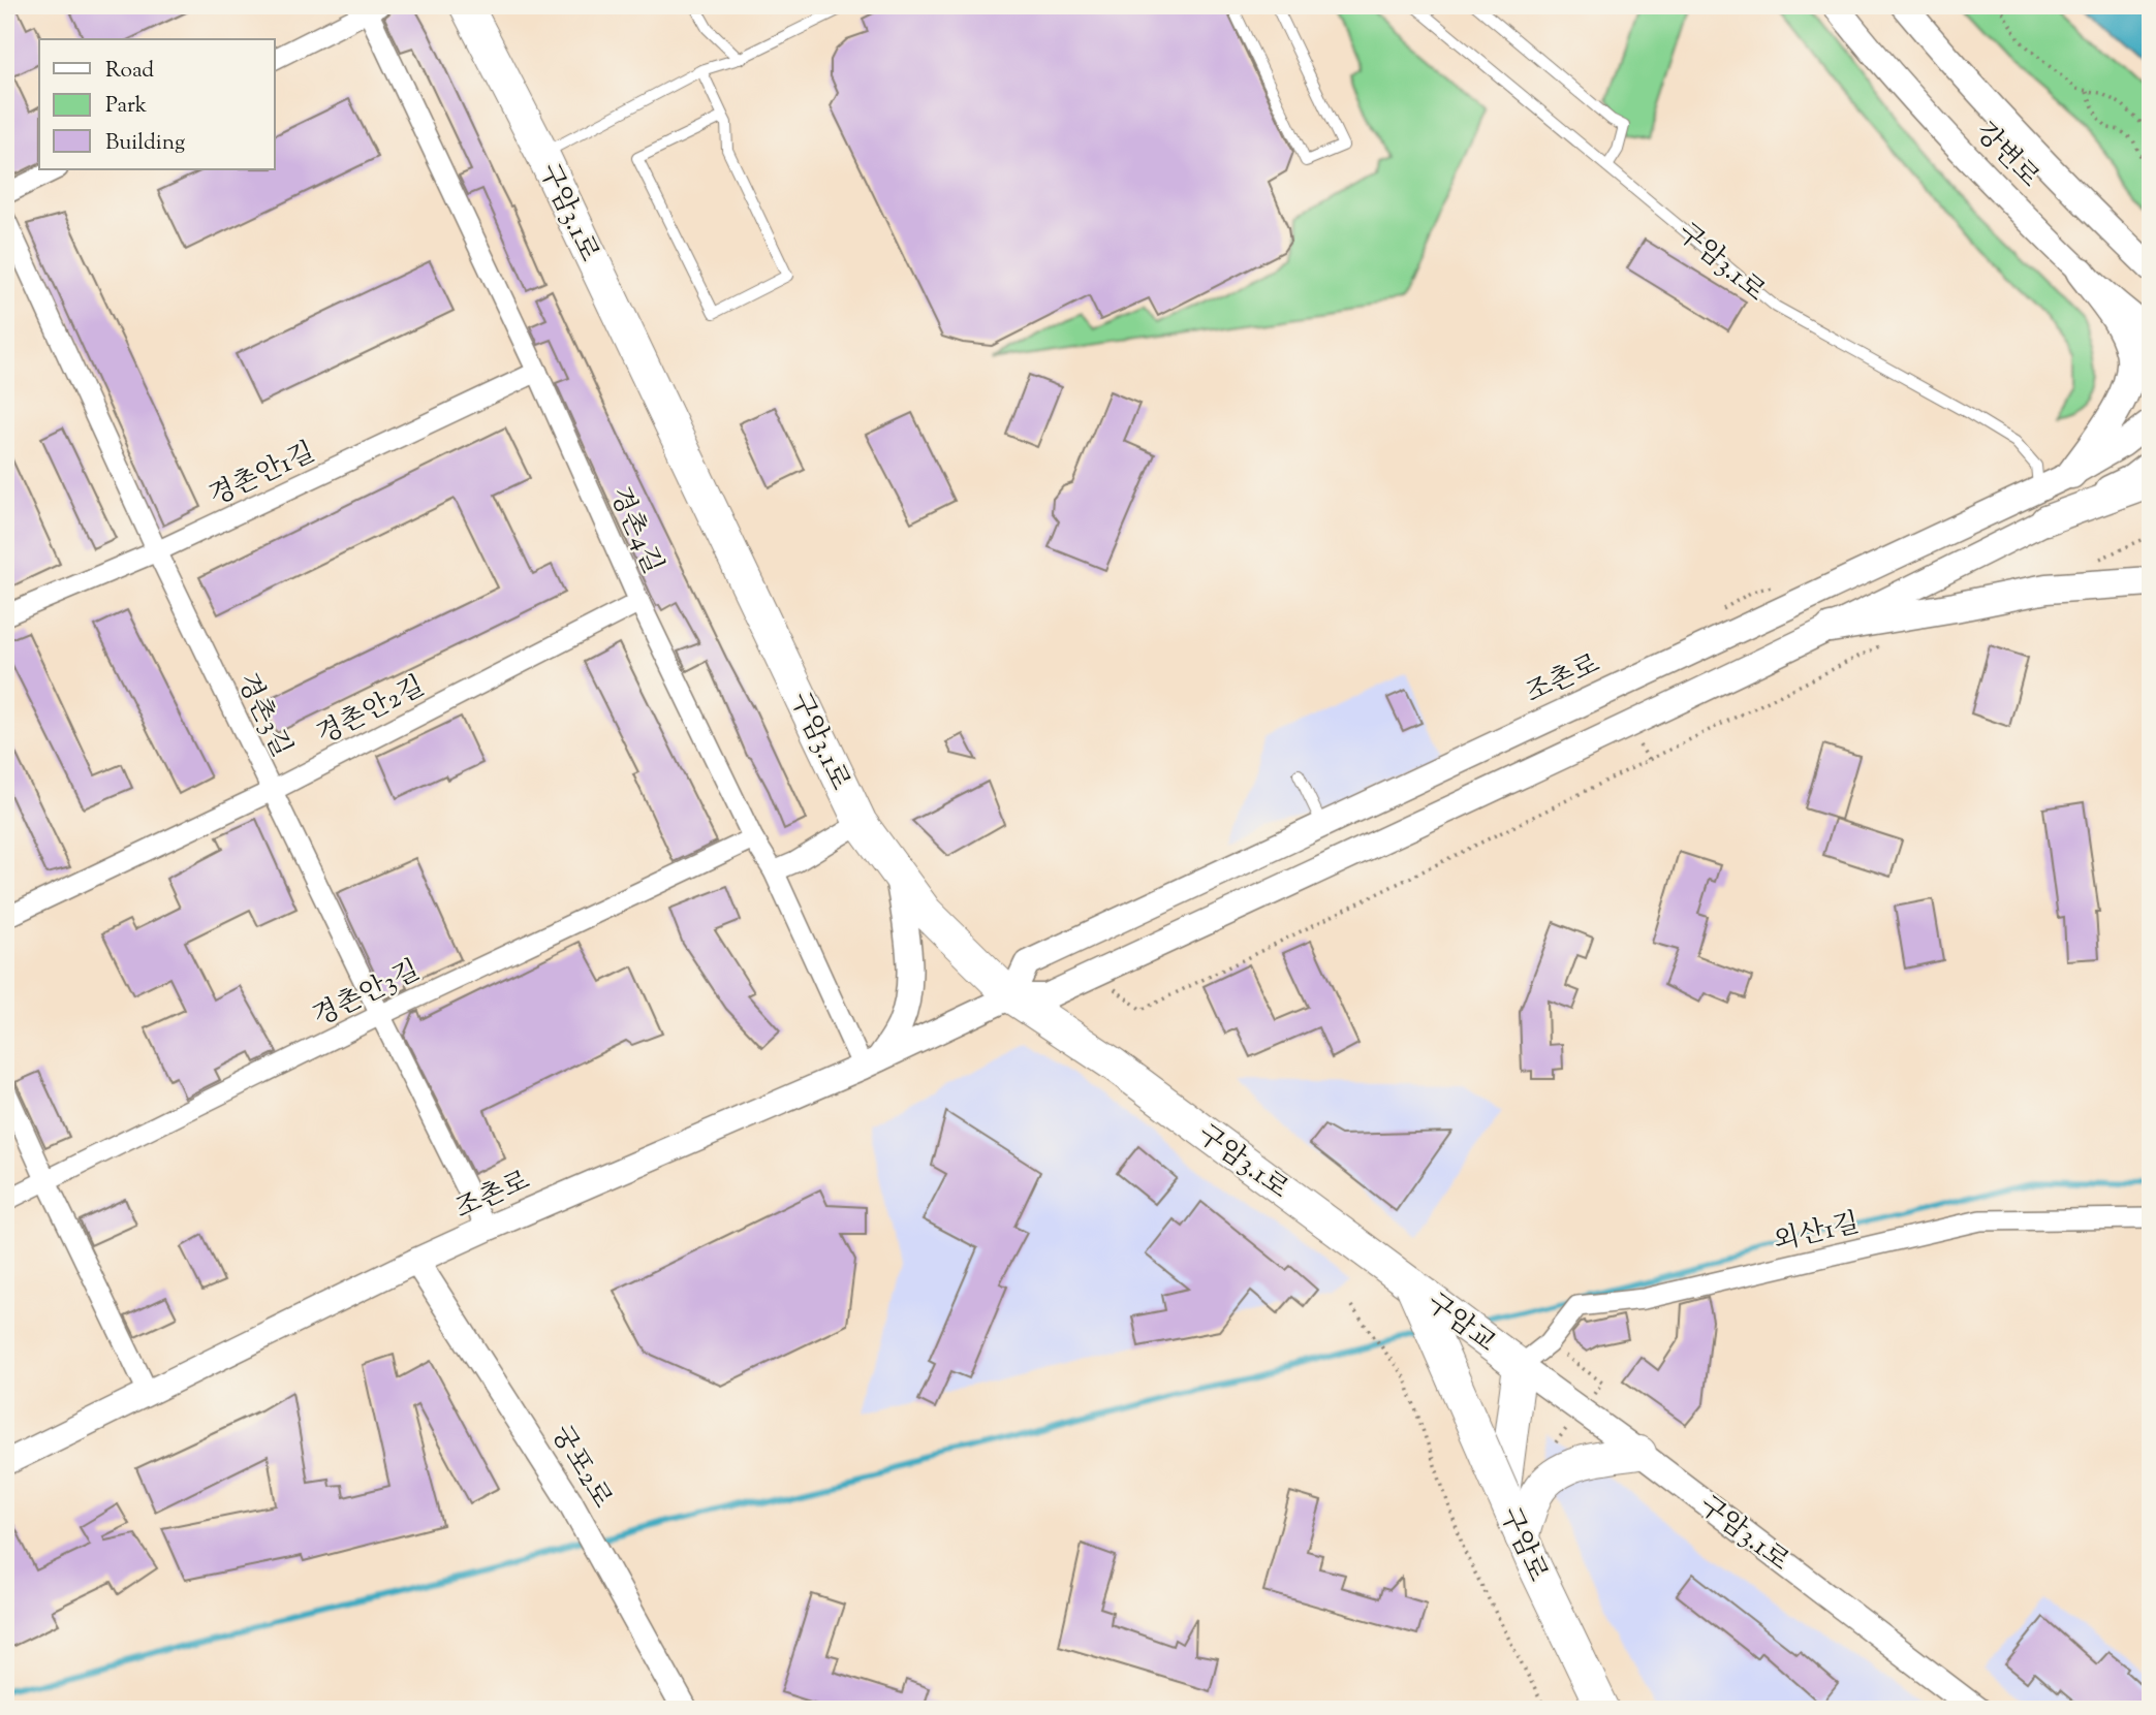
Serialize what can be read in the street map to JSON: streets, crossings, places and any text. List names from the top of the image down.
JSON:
{
  "streets": {
    "main road": ["구암3.1로", "구암교", "구암로"],
    "street": [
      "강변로",
      "경촌안1길",
      "경촌4길",
      "조촌로",
      "경촌안2길",
      "경촌3길",
      "경촌안3길",
      "외산1길",
      "궁포2로"
    ]
  },
  "crossings": [
    ["구암3.1로", "조촌로"],
    ["구암3.1로", "외산1길"],
    ["구암3.1로", "구암교"],
    ["구암3.1로", "구암로"],
    ["경촌안1길", "경촌4길"],
    ["경촌안1길", "경촌3길"],
    ["경촌4길", "조촌로"],
    ["경촌4길", "경촌안2길"],
    ["경촌4길", "경촌안3길"],
    ["조촌로", "경촌3길"],
    ["조촌로", "궁포2로"],
    ["경촌안2길", "경촌3길"],
    ["경촌3길", "경촌안3길"],
    ["외산1길", "구암교"],
    ["외산1길", "구암로"],
    ["구암교", "구암로"]
  ],
  "legend": ["Road", "Park", "Building"]
}
